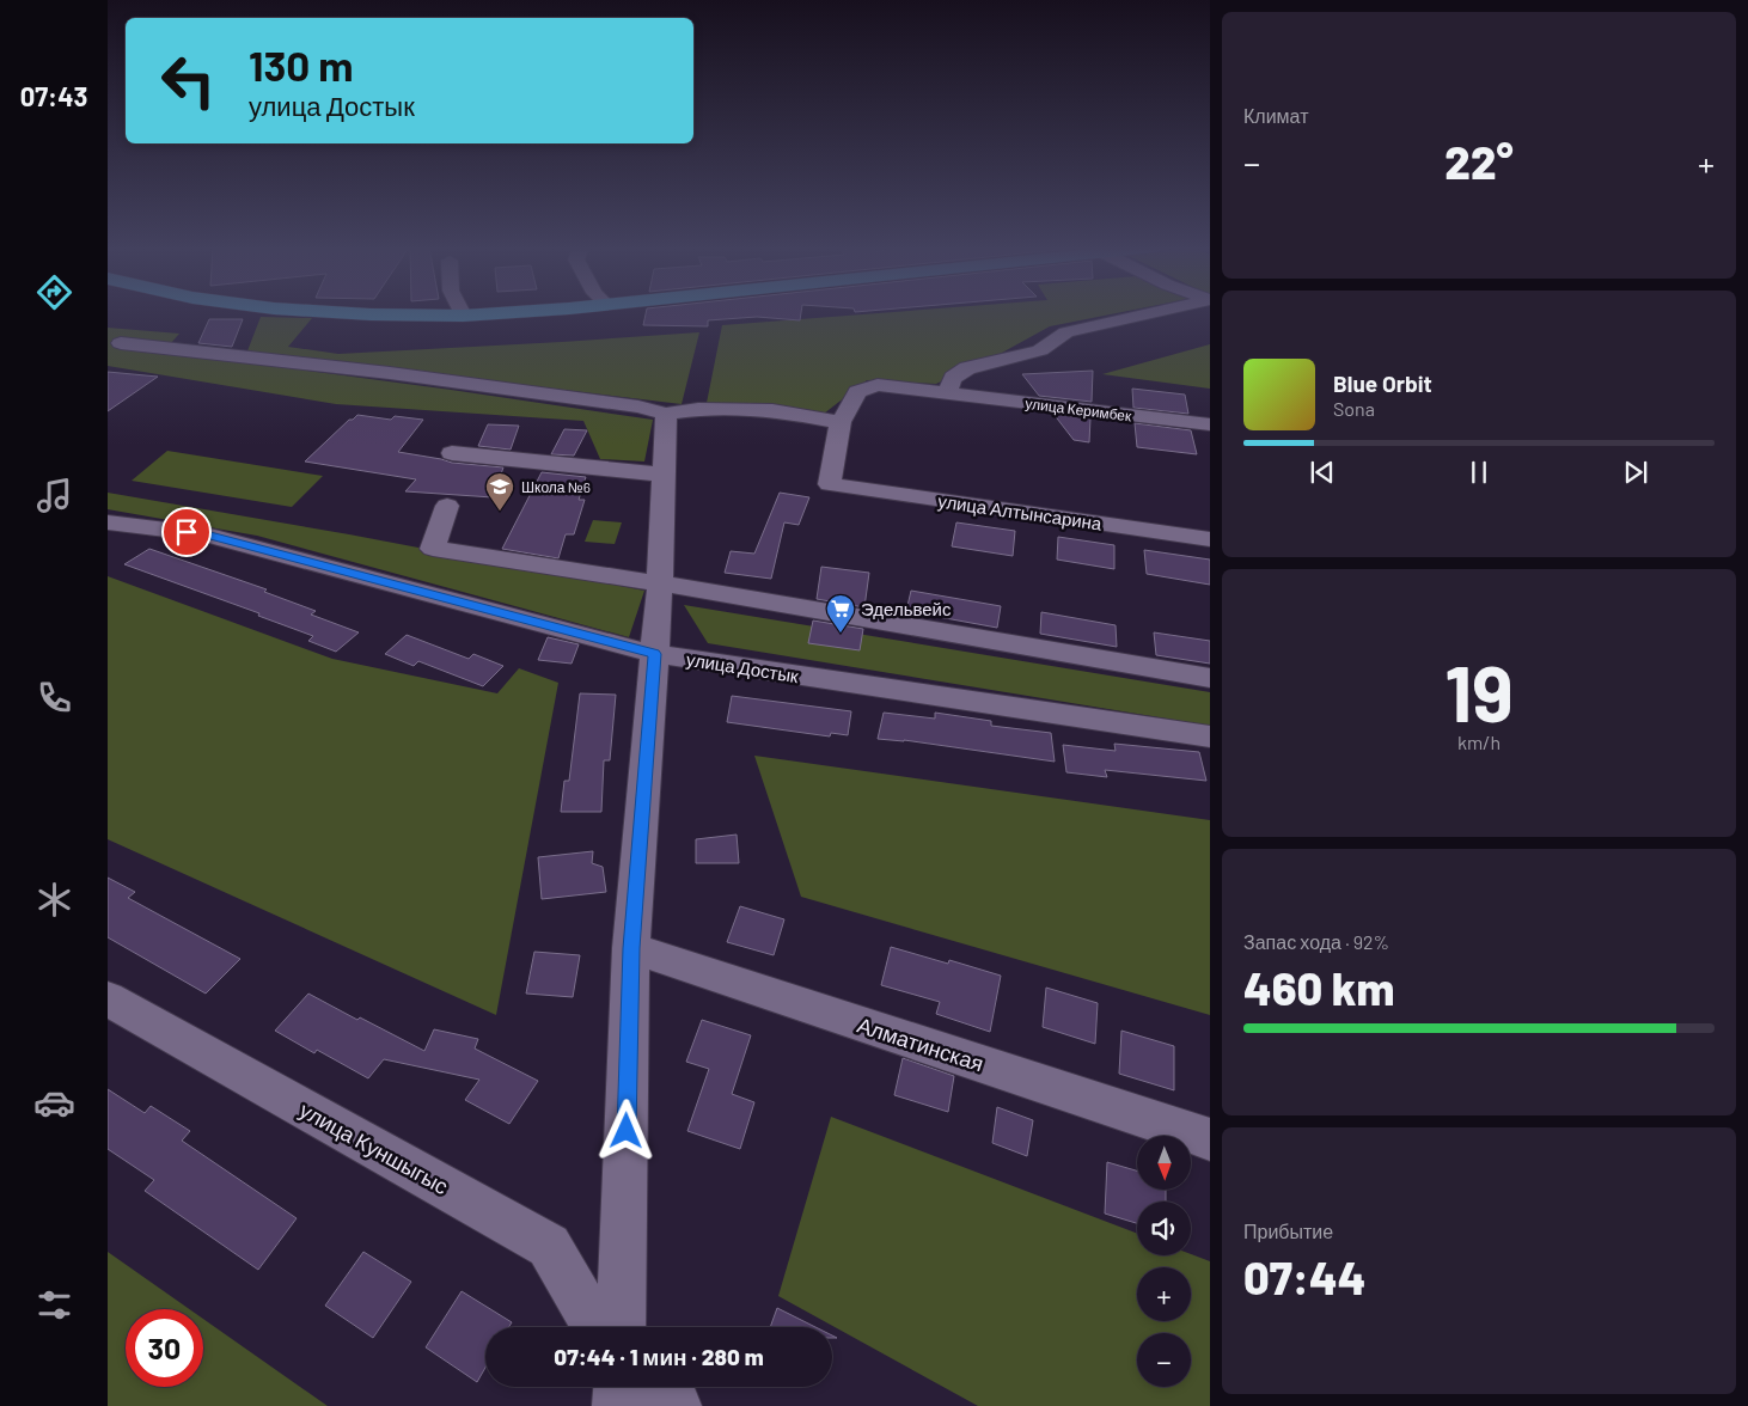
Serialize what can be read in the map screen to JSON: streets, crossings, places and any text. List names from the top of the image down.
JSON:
{
  "streets": {
    "street": [
      "улица Керимбек",
      "улица Алтынсарина",
      "улица Достык",
      "Алматинская",
      "улица Куншыгыс"
    ]
  },
  "crossings": [
    ["улица Керимбек", "улица Алтынсарина"]
  ],
  "places": {
    "school or university": ["Школа №6"],
    "supermarket": ["Эдельвейс"]
  },
  "north": "bottom",
  "page": {
    "tabs": "07:43",
    "tile": [
      "Климат",
      ["19", "km/h"],
      ["Запас хода · 92%", "460 km"],
      ["Прибытие", "07:44"]
    ],
    "turn": ["130 m", "улица Достык"],
    "heat": ["−", "22°", "+"],
    "song": ["Blue Orbit", "Sona"],
    "map_buttons": ["+", "−"],
    "limit": "30",
    "trip": "07:44 · 1 мин · 280 m"
  }
}
